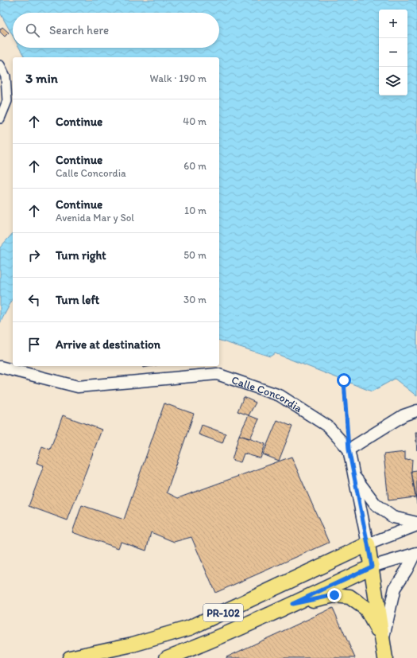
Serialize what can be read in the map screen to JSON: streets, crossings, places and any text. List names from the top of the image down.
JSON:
{
  "streets": {
    "main road": ["PR-102"],
    "street": ["Calle Concordia"]
  },
  "page": {
    "map_buttons": ["+", "−"],
    "search": "Search here",
    "heading": ["3 min", "Walk · 190 m"],
    "list": [
      ["Continue", "40 m"],
      ["Continue", "Calle Concordia", "60 m"],
      ["Continue", "Avenida Mar y Sol", "10 m"],
      ["Turn right", "50 m"],
      ["Turn left", "30 m"],
      "Arrive at destination"
    ]
  }
}
